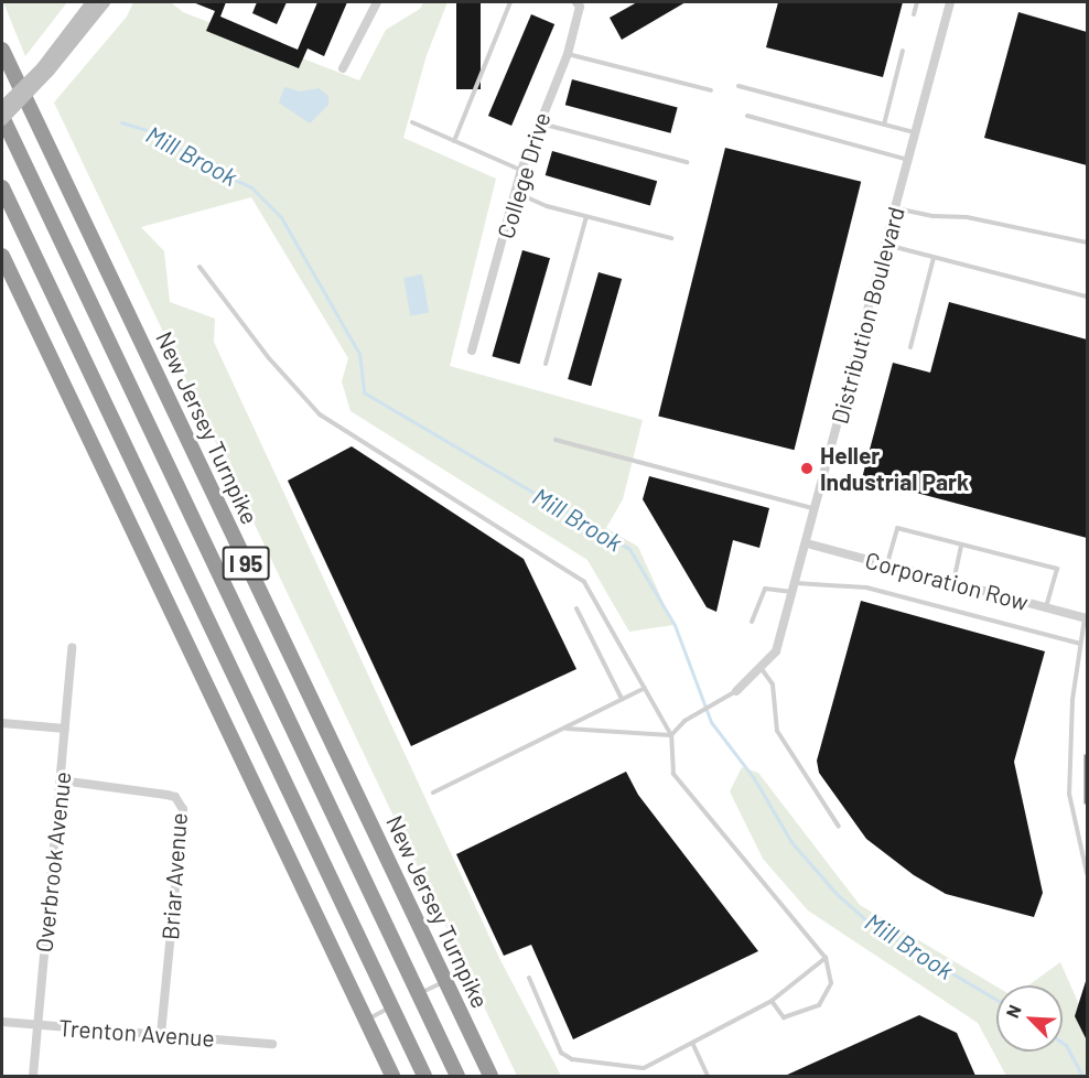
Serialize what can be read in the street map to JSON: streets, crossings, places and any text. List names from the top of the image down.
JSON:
{
  "streets": {
    "highway": ["New Jersey Turnpike", "I 95"],
    "street": [
      "College Drive",
      "Distribution Boulevard",
      "Corporation Row",
      "Overbrook Avenue",
      "Briar Avenue",
      "Trenton Avenue"
    ]
  },
  "crossings": [
    ["Distribution Boulevard", "Corporation Row"],
    ["Overbrook Avenue", "Briar Avenue"],
    ["Overbrook Avenue", "Trenton Avenue"],
    ["Briar Avenue", "Trenton Avenue"]
  ],
  "water": ["Mill Brook"],
  "places": ["Heller Industrial Park"],
  "north": "top left"
}
